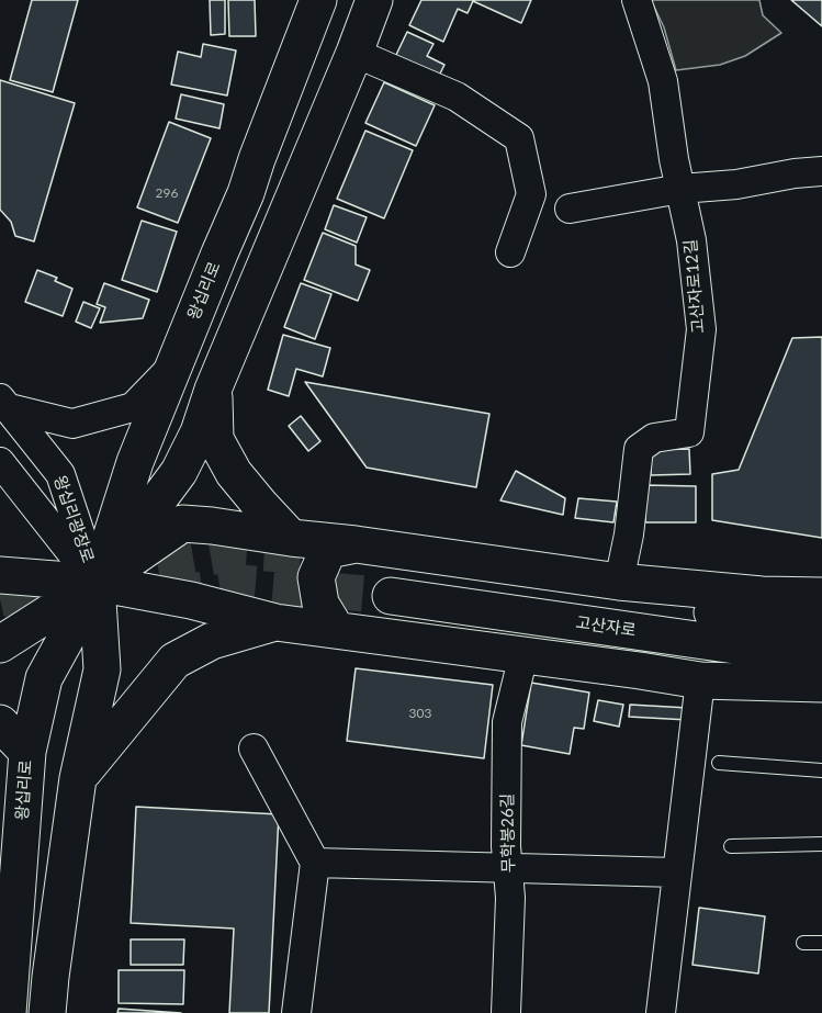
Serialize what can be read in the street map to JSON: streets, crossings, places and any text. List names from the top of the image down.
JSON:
{
  "streets": {
    "main road": ["왕십리로", "고산자로"],
    "street": ["고산자로12길", "왕십리광장로", "무학봉26길"]
  },
  "crossings": [
    ["왕십리로", "왕십리광장로"]
  ],
  "house_numbers": ["296", "303"]
}
